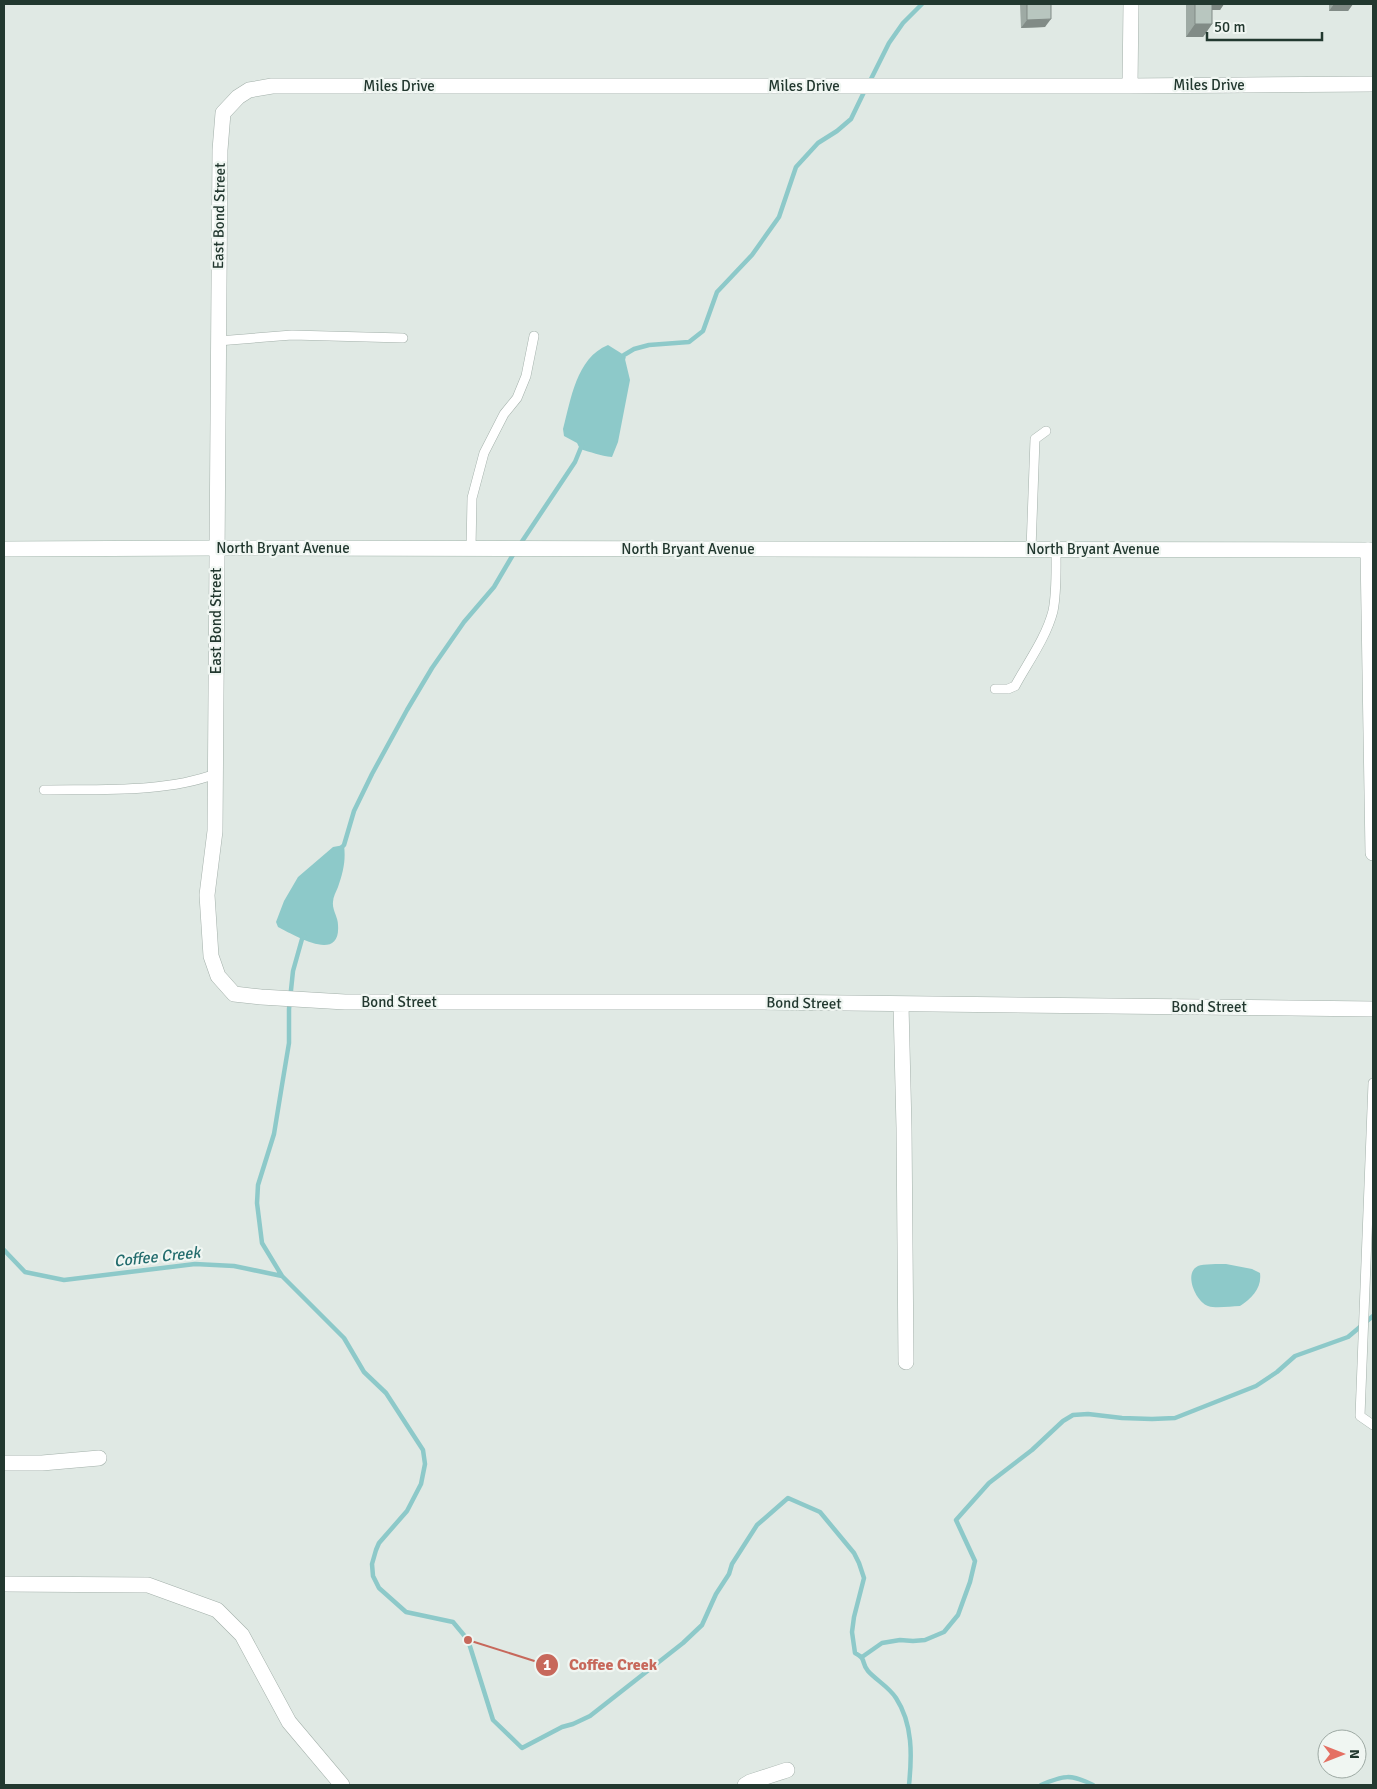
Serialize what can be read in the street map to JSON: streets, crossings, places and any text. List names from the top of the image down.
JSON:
{
  "streets": {
    "street": [
      "Miles Drive",
      "East Bond Street",
      "North Bryant Avenue",
      "Bond Street"
    ]
  },
  "crossings": [
    ["Miles Drive", "East Bond Street"],
    ["East Bond Street", "North Bryant Avenue"],
    ["East Bond Street", "Bond Street"]
  ],
  "water": ["Coffee Creek"],
  "places": ["Coffee Creek"],
  "scale_bar": "50 m",
  "north": "right"
}
